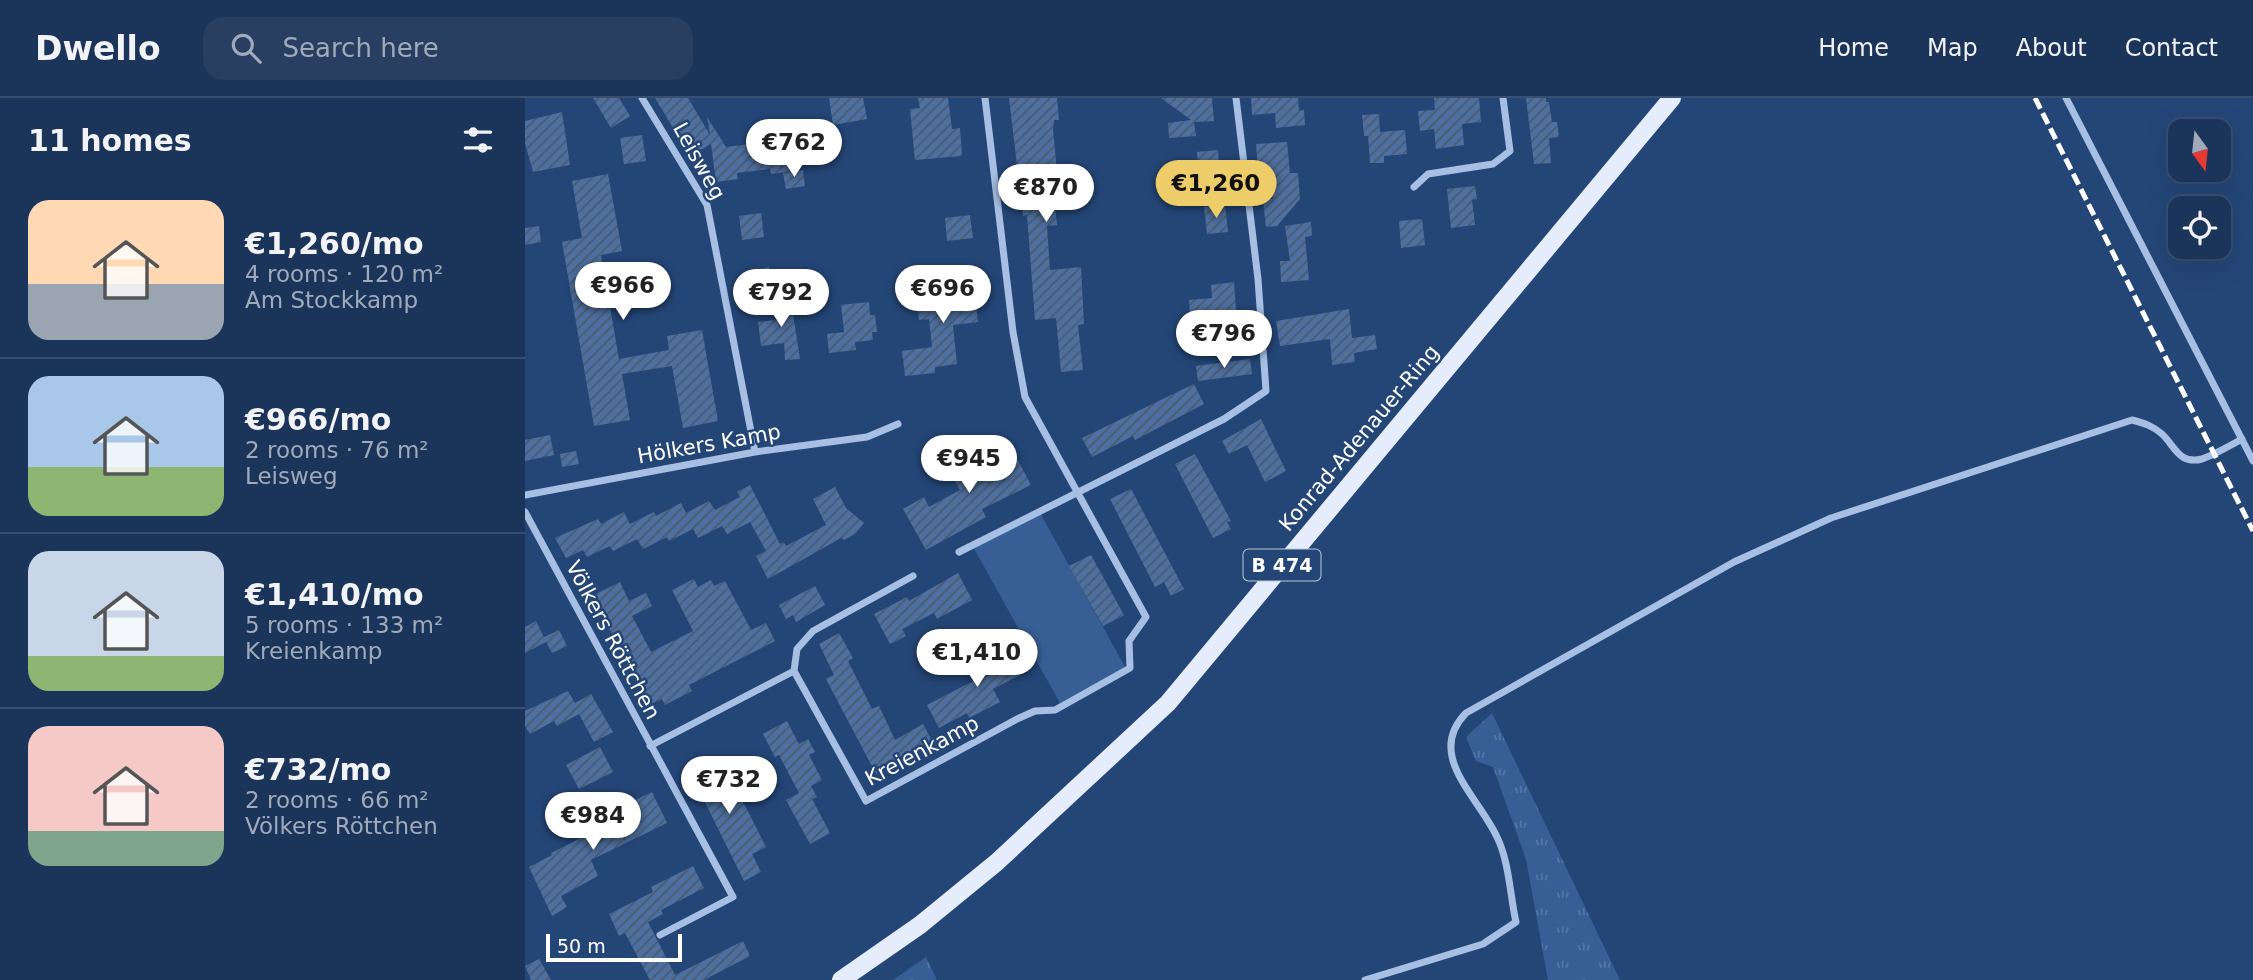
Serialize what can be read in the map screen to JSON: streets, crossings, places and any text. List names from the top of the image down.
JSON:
{
  "streets": {
    "main road": ["Konrad-Adenauer-Ring", "B 474"],
    "street": [
      "Leisweg",
      "Hölkers Kamp",
      "Völkers Röttchen",
      "Kreienkamp"
    ]
  },
  "crossings": [
    ["Leisweg", "Hölkers Kamp"]
  ],
  "scale_bar": "50 m",
  "north": "bottom",
  "page": {
    "header": "Dwello",
    "search": "Search here",
    "nav": [
      "Home",
      "Map",
      "About",
      "Contact"
    ],
    "heading": "11 homes",
    "price": [
      "€762",
      "€1,260",
      "€870",
      "€966",
      "€696",
      "€792",
      "€796",
      "€945",
      "€1,410",
      "€732",
      "€984"
    ],
    "list": [
      {
        "name": "€1,260/mo",
        "note": "4 rooms · 120 m² · Am Stockkamp"
      },
      {
        "name": "€966/mo",
        "note": "2 rooms · 76 m² · Leisweg"
      },
      {
        "name": "€1,410/mo",
        "note": "5 rooms · 133 m² · Kreienkamp"
      },
      {
        "name": "€732/mo",
        "note": "2 rooms · 66 m² · Völkers Röttchen"
      }
    ],
    "scale": "50 m"
  }
}
